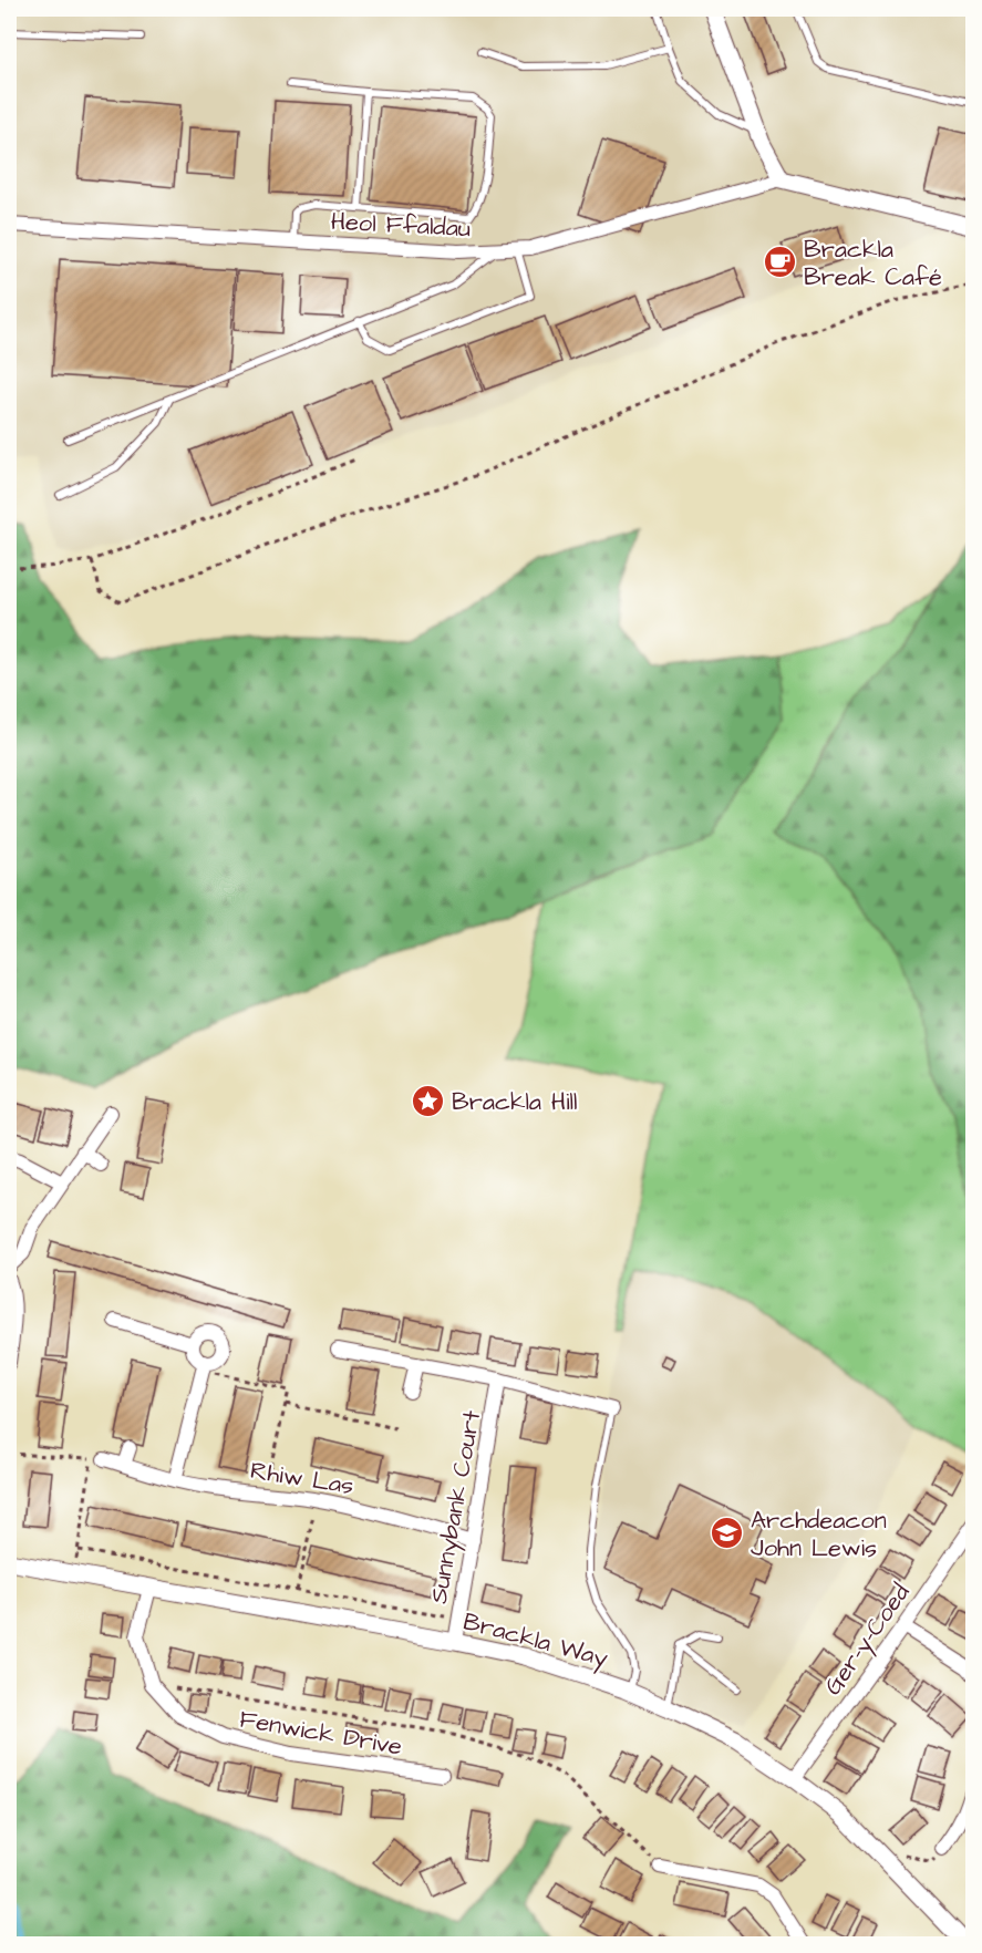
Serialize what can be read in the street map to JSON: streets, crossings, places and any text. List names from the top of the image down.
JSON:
{
  "streets": {
    "street": [
      "Heol Ffaldau",
      "Rhiw Las",
      "Sunnybank Court",
      "Brackla Way",
      "Ger-y-Coed",
      "Fenwick Drive"
    ]
  },
  "crossings": [
    ["Rhiw Las", "Sunnybank Court"],
    ["Sunnybank Court", "Brackla Way"],
    ["Brackla Way", "Ger-y-Coed"],
    ["Brackla Way", "Fenwick Drive"]
  ],
  "places": {
    "cafe": ["Brackla Break Café"],
    "place": ["Brackla Hill"],
    "school or university": ["Archdeacon John Lewis"]
  }
}
